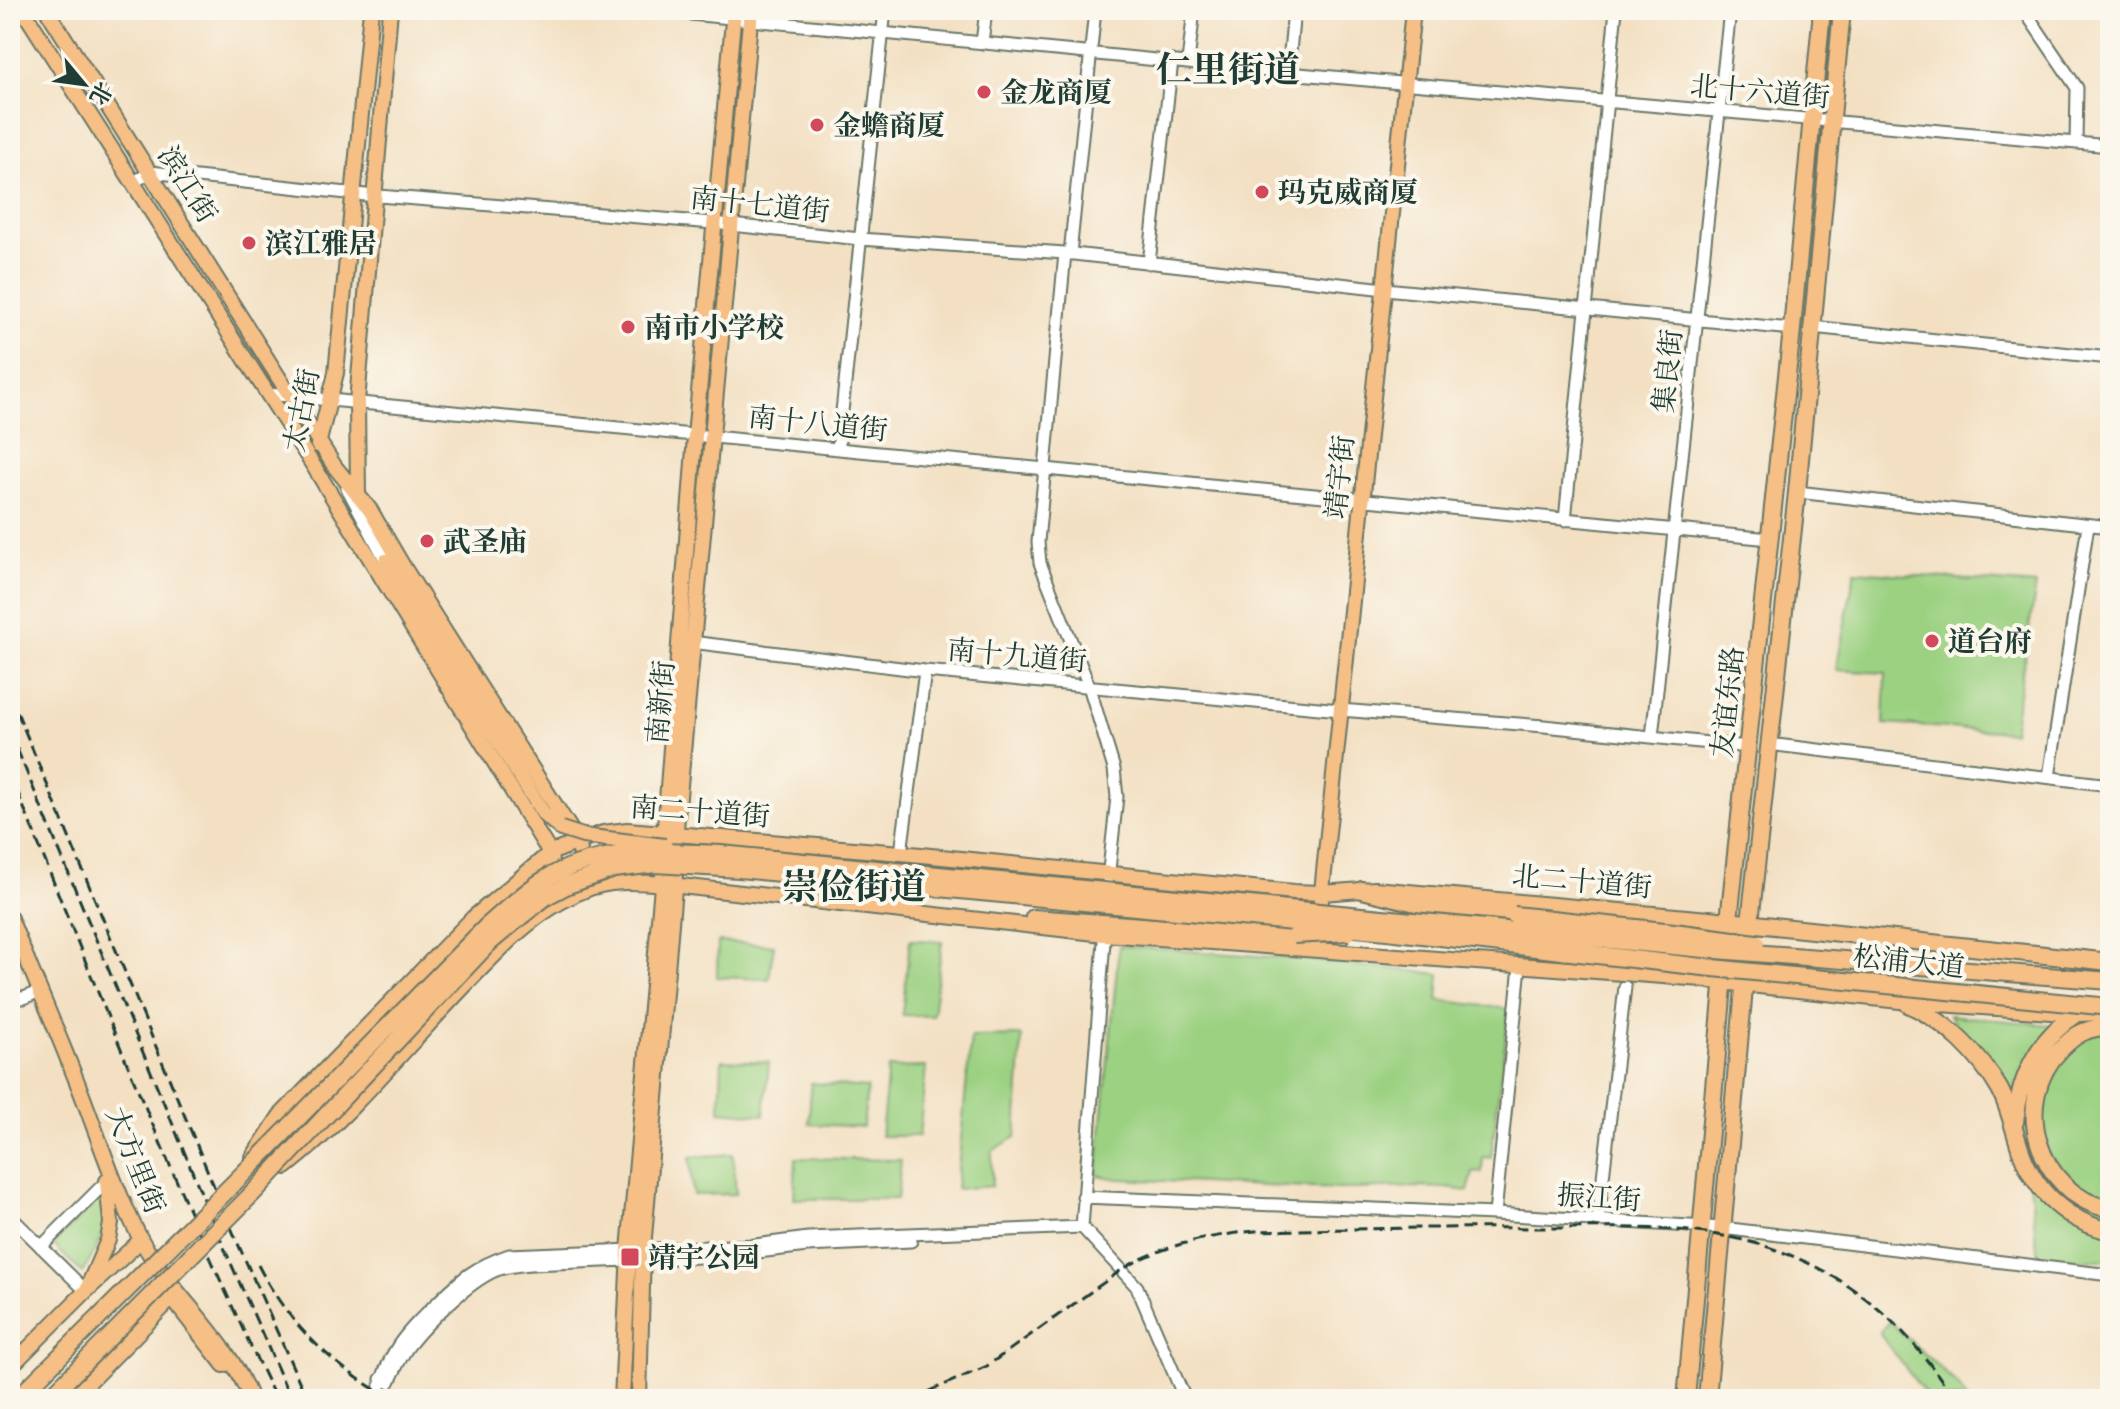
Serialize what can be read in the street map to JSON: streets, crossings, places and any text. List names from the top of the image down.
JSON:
{
  "streets": {
    "highway": ["友谊东路", "北二十道街", "松浦大道"],
    "main road": [
      "滨江街",
      "太古街",
      "靖宇街",
      "南新街",
      "南二十道街",
      "大方里街"
    ],
    "street": [
      "北十六道街",
      "南十七道街",
      "集良街",
      "南十八道街",
      "南十九道街",
      "振江街"
    ]
  },
  "crossings": [
    ["北十六道街", "集良街"],
    ["北十六道街", "靖宇街"],
    ["北十六道街", "南新街"],
    ["北十六道街", "友谊东路"],
    ["滨江街", "南十七道街"],
    ["滨江街", "太古街"],
    ["滨江街", "南十八道街"],
    ["南十七道街", "集良街"],
    ["南十七道街", "太古街"],
    ["南十七道街", "靖宇街"],
    ["南十七道街", "南新街"],
    ["南十七道街", "友谊东路"],
    ["集良街", "南十八道街"],
    ["集良街", "南十九道街"],
    ["太古街", "南十八道街"],
    ["太古街", "南二十道街"],
    ["太古街", "松浦大道"],
    ["南十八道街", "靖宇街"],
    ["南十八道街", "南新街"],
    ["南十八道街", "友谊东路"],
    ["靖宇街", "南十九道街"],
    ["靖宇街", "北二十道街"],
    ["南十九道街", "南新街"],
    ["南十九道街", "友谊东路"],
    ["南新街", "南二十道街"],
    ["友谊东路", "北二十道街"],
    ["友谊东路", "振江街"],
    ["南二十道街", "北二十道街"],
    ["南二十道街", "松浦大道"]
  ],
  "districts": ["仁里街道", "崇俭街道"],
  "places": {
    "other": [
      "金龙商厦",
      "金蟾商厦",
      "玛克威商厦",
      "滨江雅居",
      "南市小学校",
      "武圣庙",
      "道台府"
    ],
    "transit": ["靖宇公园"]
  },
  "north": "bottom right"
}
